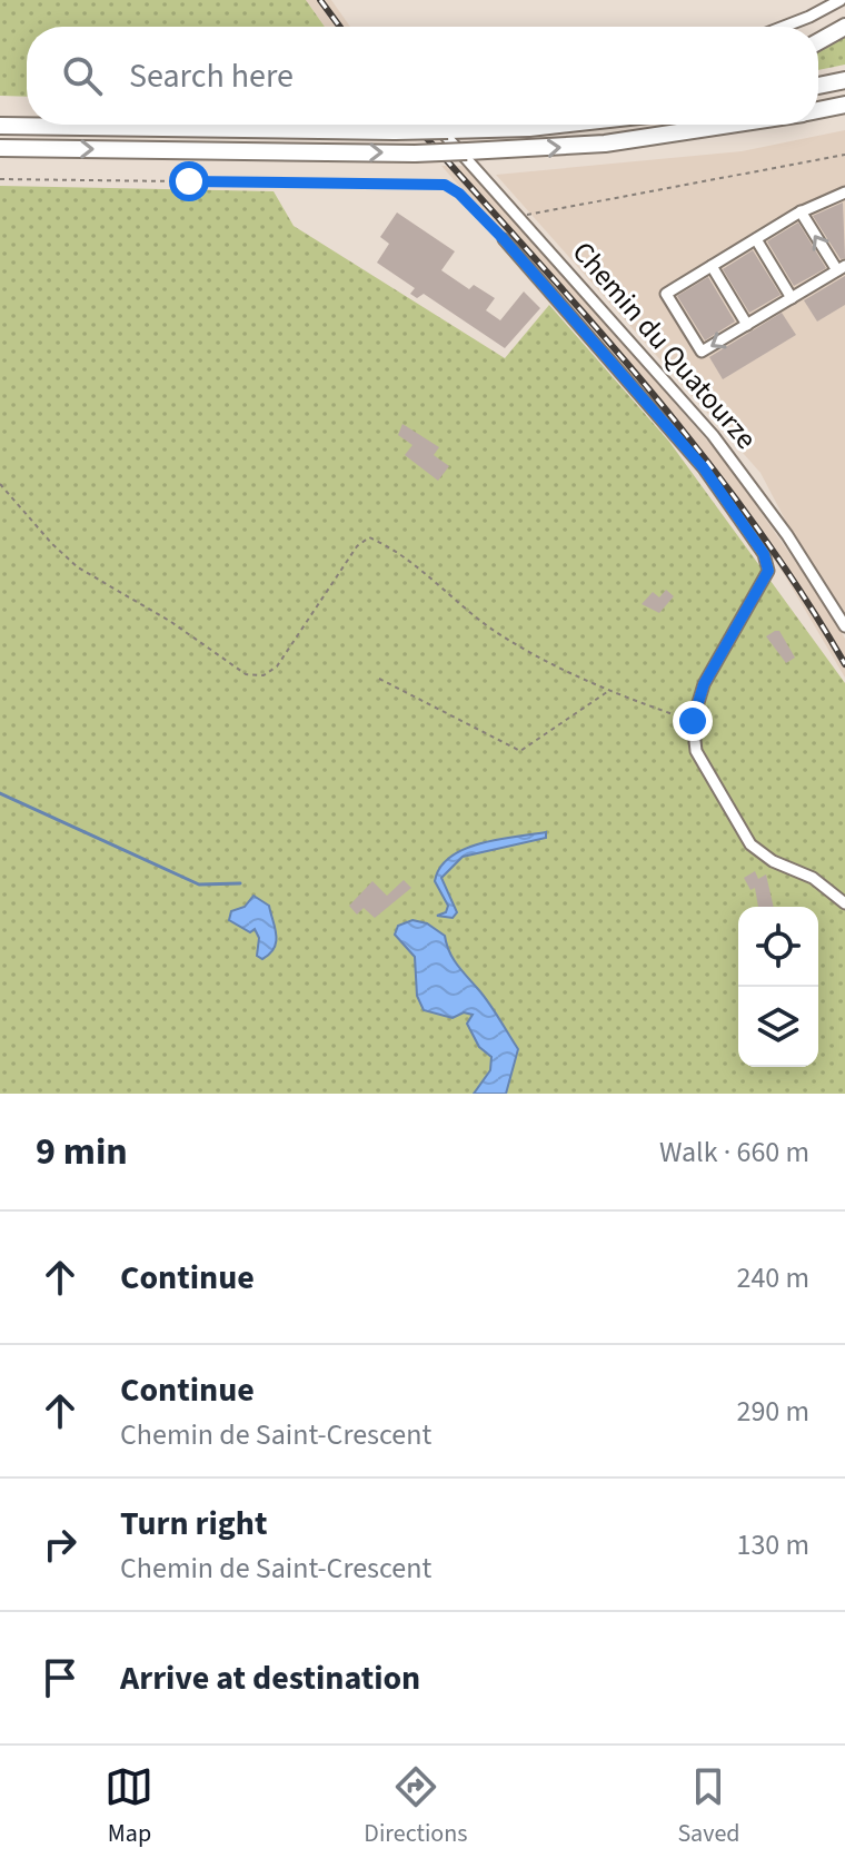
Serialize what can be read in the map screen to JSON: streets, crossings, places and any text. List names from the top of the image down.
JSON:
{
  "streets": {
    "street": ["Chemin du Quatourze"]
  },
  "page": {
    "search": "Search here",
    "heading": ["9 min", "Walk · 660 m"],
    "list": [
      ["Continue", "240 m"],
      ["Continue", "Chemin de Saint-Crescent", "290 m"],
      ["Turn right", "Chemin de Saint-Crescent", "130 m"],
      "Arrive at destination"
    ],
    "nav": ["Map", "Directions", "Saved"]
  }
}
